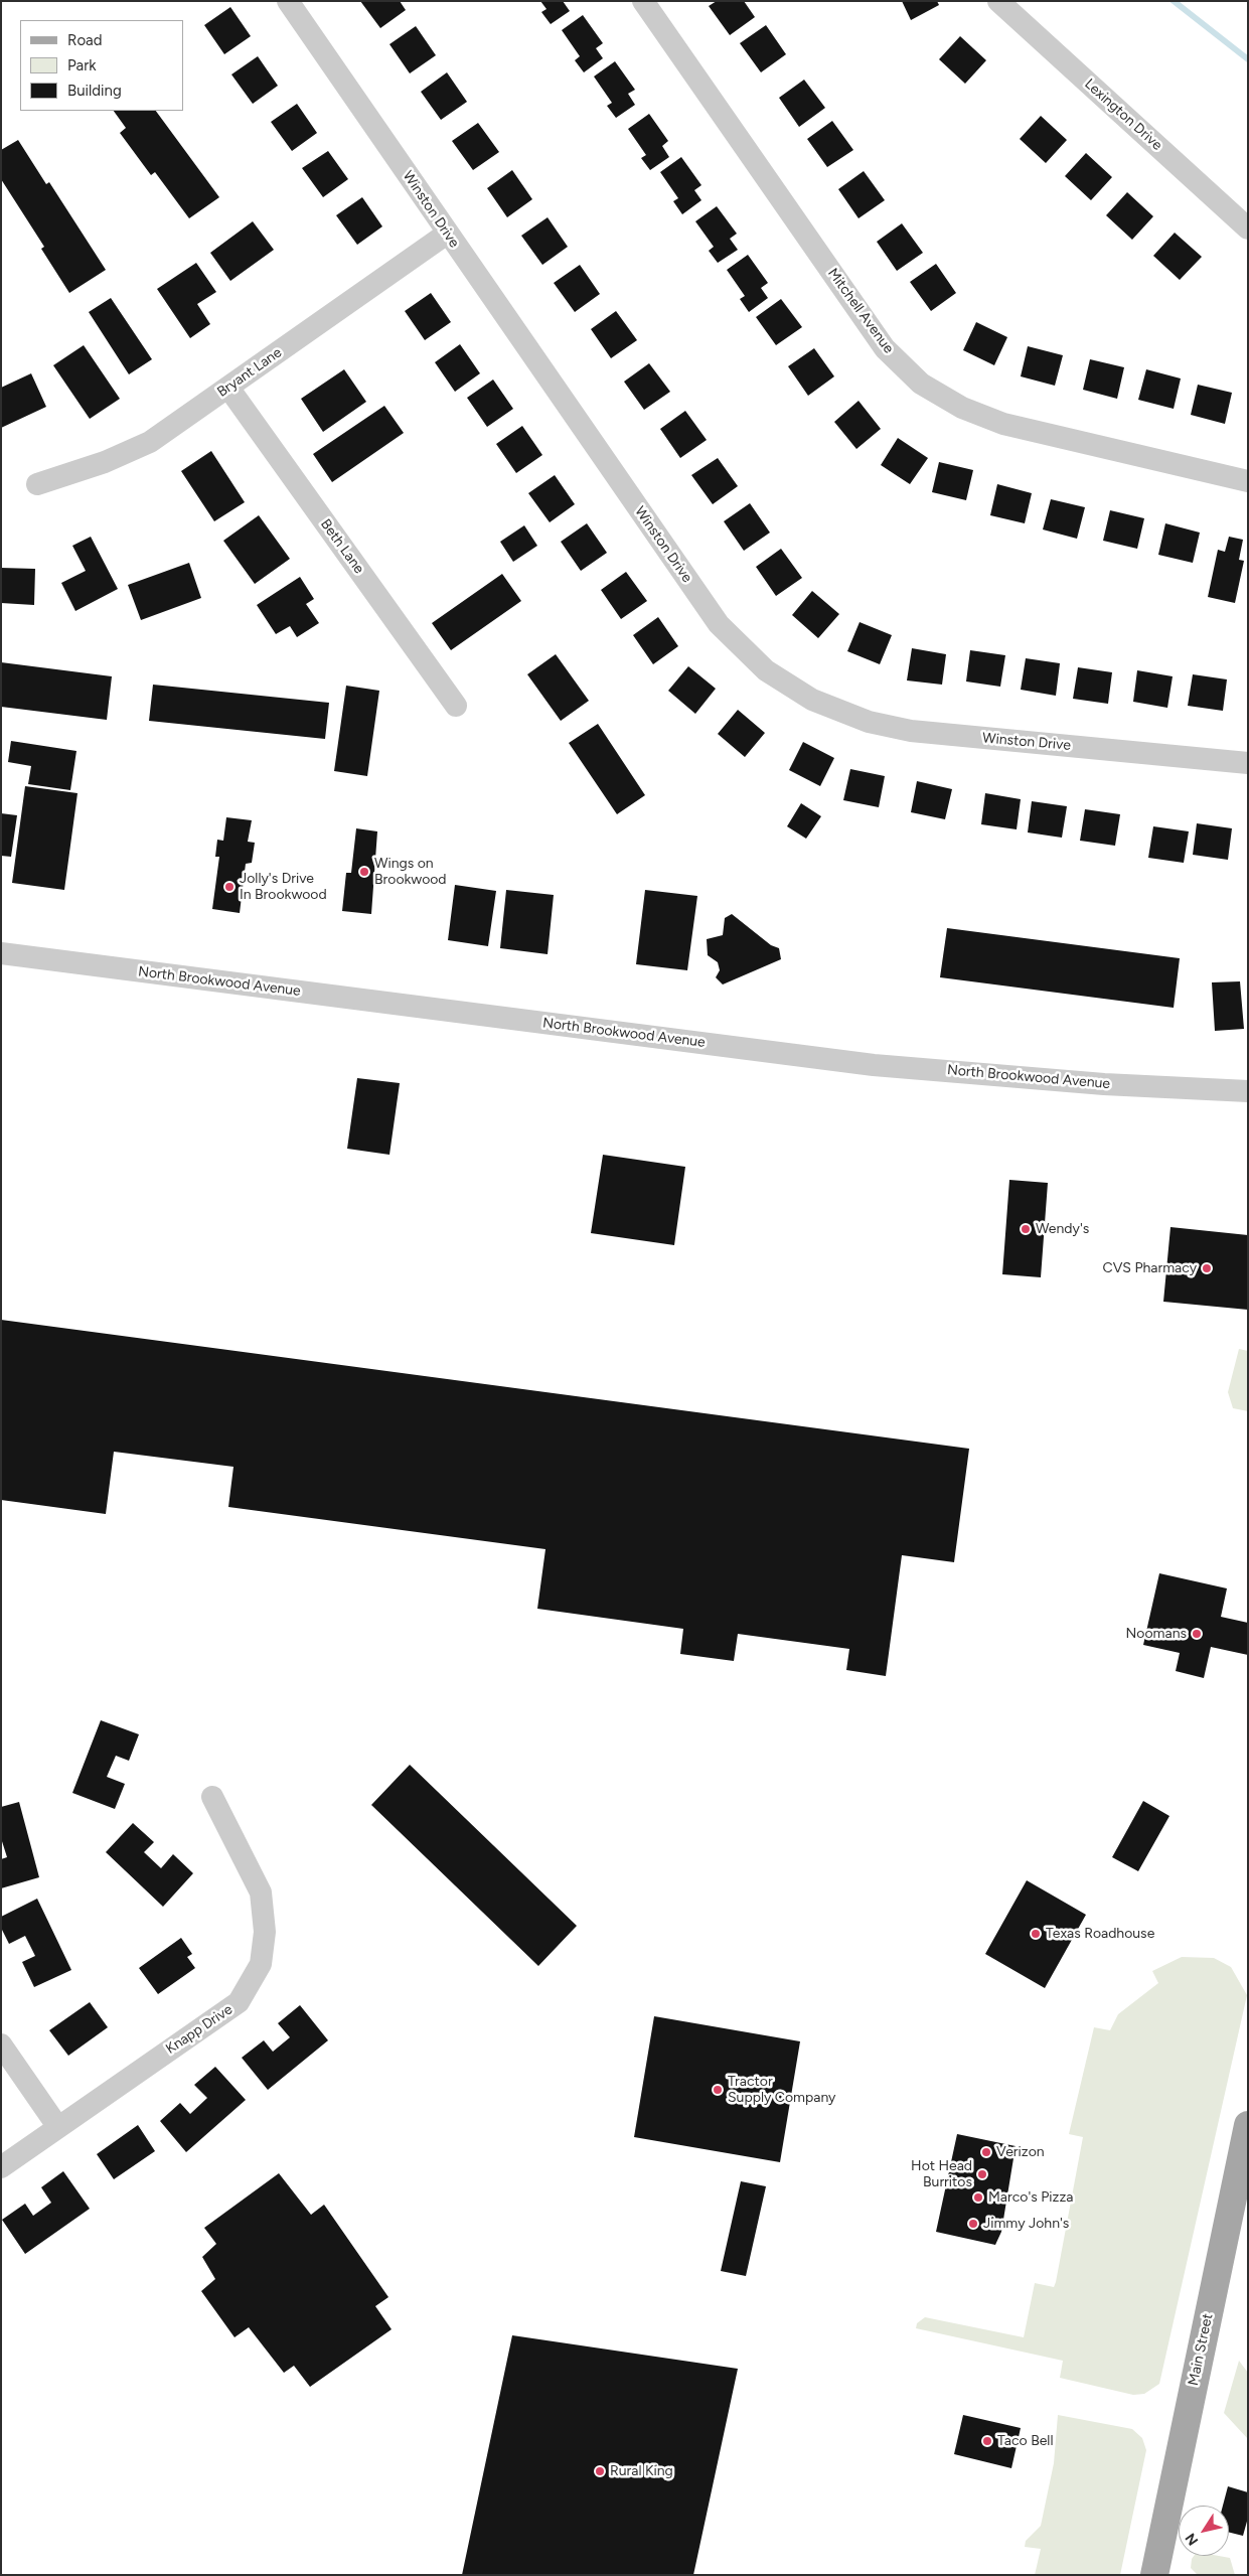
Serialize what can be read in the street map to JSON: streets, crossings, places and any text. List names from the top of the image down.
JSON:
{
  "streets": {
    "main road": ["Main Street"],
    "street": [
      "Lexington Drive",
      "Winston Drive",
      "Mitchell Avenue",
      "Bryant Lane",
      "Beth Lane",
      "North Brookwood Avenue",
      "Knapp Drive"
    ]
  },
  "crossings": [
    ["Winston Drive", "Bryant Lane"],
    ["Bryant Lane", "Beth Lane"]
  ],
  "places": [
    "Wings on Brookwood",
    "Jolly's Drive In Brookwood",
    "Wendy's",
    "CVS Pharmacy",
    "Noomans",
    "Texas Roadhouse",
    "Tractor Supply Company",
    "Verizon",
    "Hot Head Burritos",
    "Marco's Pizza",
    "Jimmy John's",
    "Taco Bell",
    "Rural King"
  ],
  "legend": ["Road", "Park", "Building"],
  "north": "bottom left"
}
